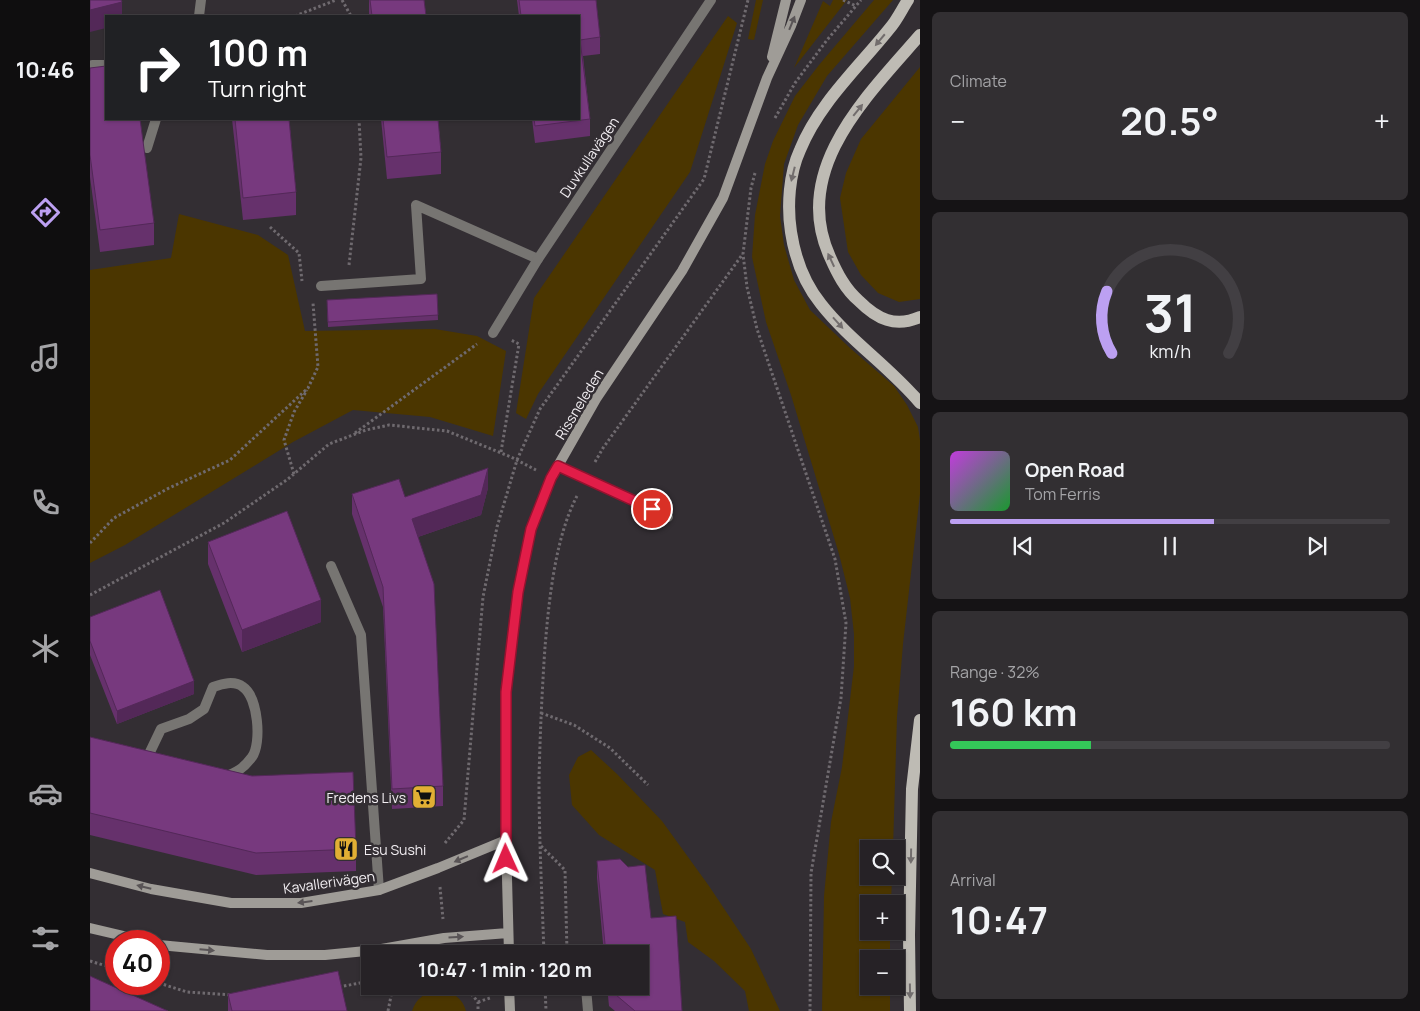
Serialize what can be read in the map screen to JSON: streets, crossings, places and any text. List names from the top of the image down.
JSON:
{
  "streets": {
    "street": ["Duvkullavägen", "Rissneleden", "Kavallerivägen"]
  },
  "crossings": [
    ["Rissneleden", "Kavallerivägen"]
  ],
  "places": {
    "supermarket": ["Fredens Livs"],
    "restaurant": ["Esu Sushi"]
  },
  "page": {
    "tabs": "10:46",
    "tile": [
      "Climate",
      ["Range · 32%", "160 km"],
      ["Arrival", "10:47"]
    ],
    "turn": ["100 m", "Turn right"],
    "heat": ["−", "20.5°", "+"],
    "song": ["Open Road", "Tom Ferris"],
    "map_buttons": ["+", "−"],
    "limit": "40",
    "trip": "10:47 · 1 min · 120 m",
    "gauge": ["31", "km/h"]
  }
}
